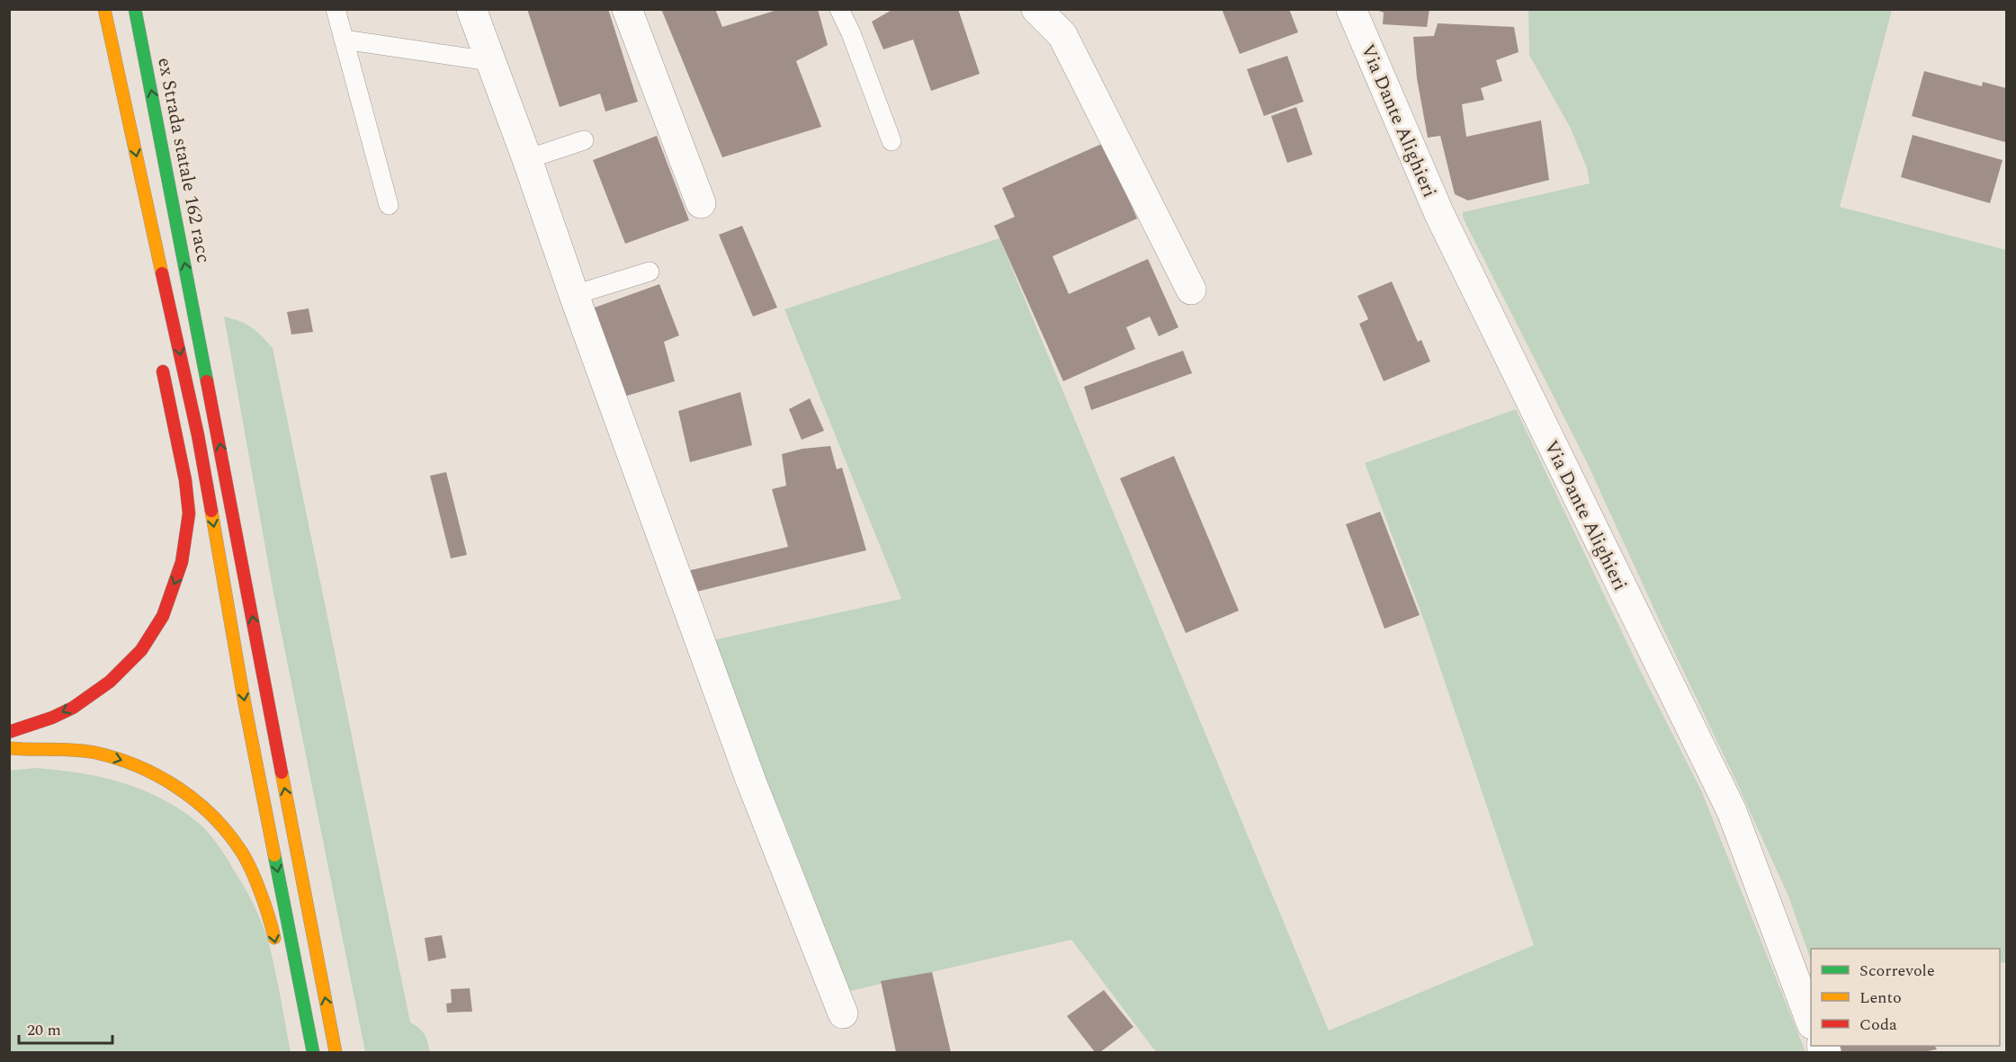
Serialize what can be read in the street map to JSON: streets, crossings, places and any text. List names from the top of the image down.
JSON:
{
  "streets": {
    "highway": ["ex Strada statale 162 racc"],
    "street": ["Via Dante Alighieri"]
  },
  "legend": ["Scorrevole", "Lento", "Coda"],
  "scale_bar": "20 m"
}
